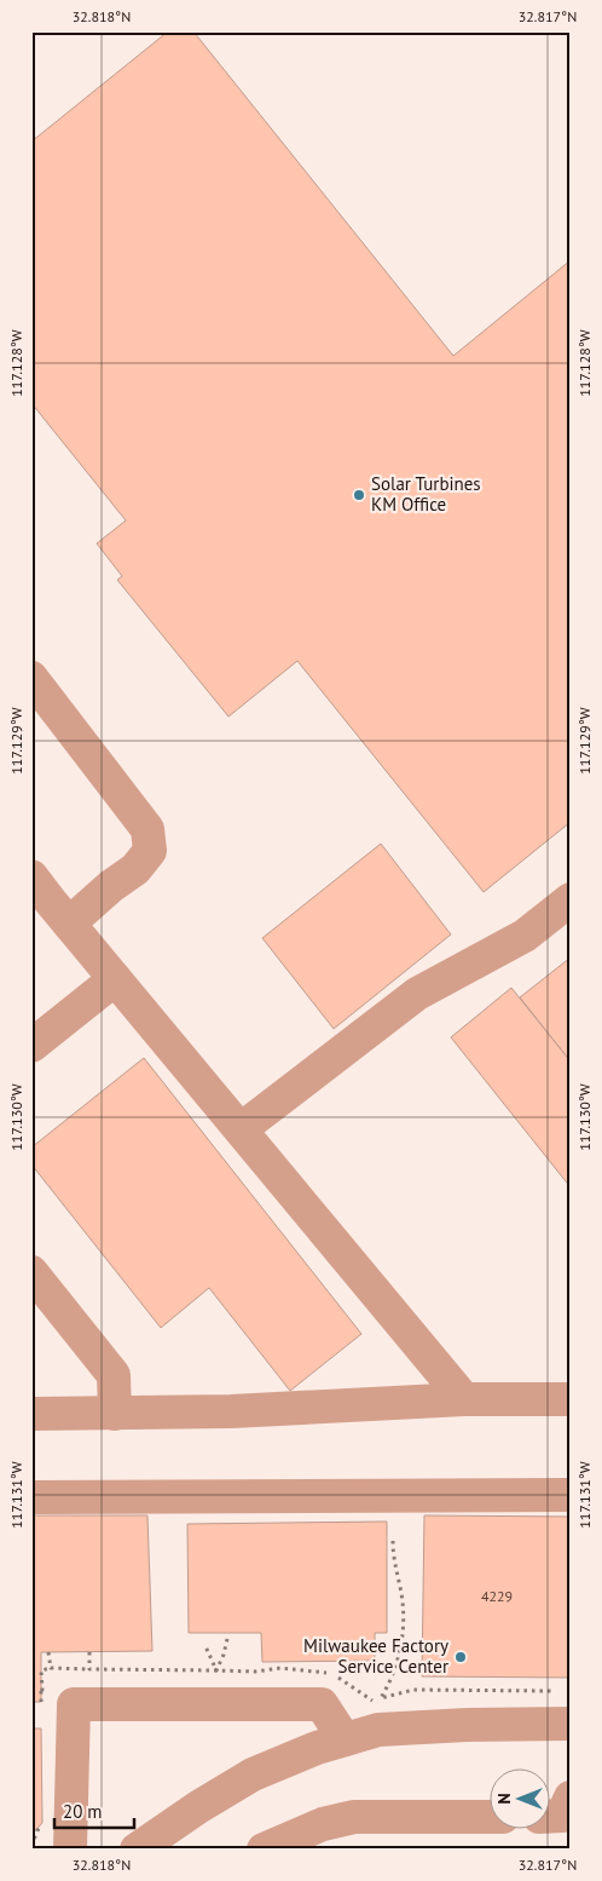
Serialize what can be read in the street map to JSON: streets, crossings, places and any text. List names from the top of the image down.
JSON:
{
  "places": ["Solar Turbines KM Office", "Milwaukee Factory Service Center"],
  "house_numbers": ["4229"],
  "scale_bar": "20 m",
  "north": "left",
  "coordinates": [
    "32.818°N",
    "32.817°N",
    "117.128°W",
    "117.129°W",
    "117.130°W",
    "117.131°W"
  ]
}
